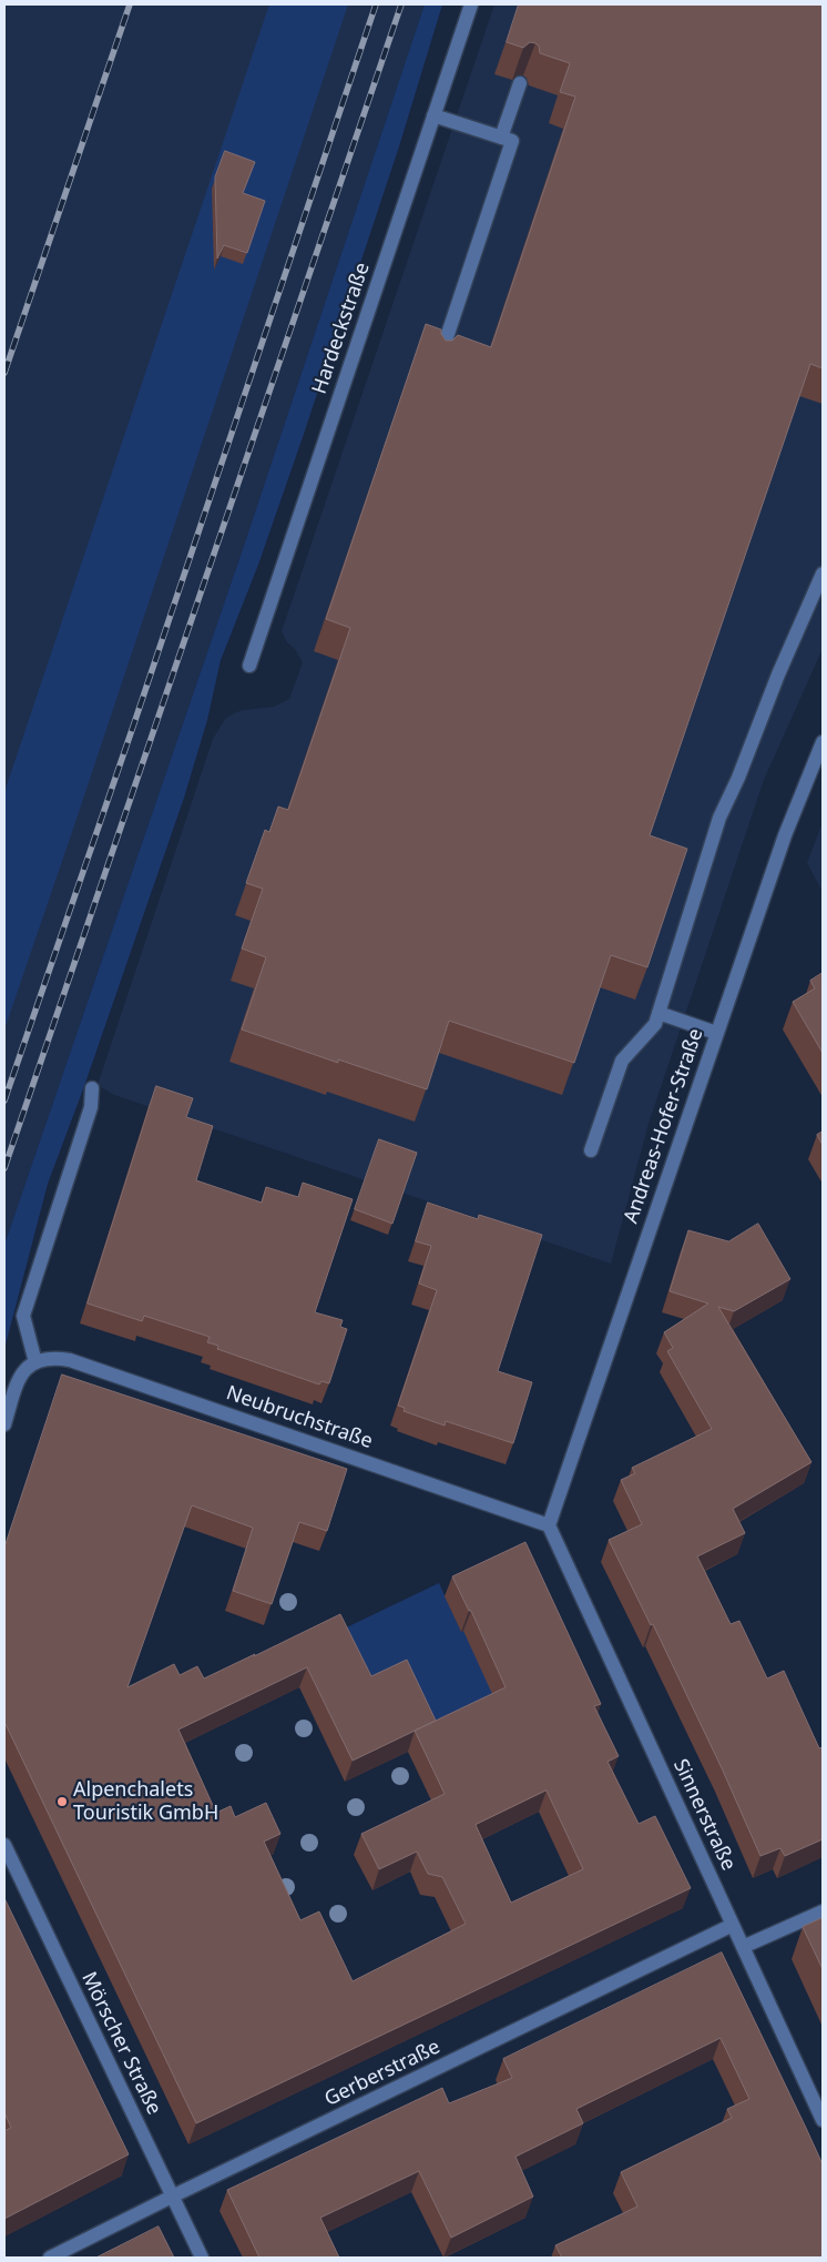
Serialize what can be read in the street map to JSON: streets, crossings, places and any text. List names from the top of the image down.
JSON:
{
  "streets": {
    "street": [
      "Hardeckstraße",
      "Andreas-Hofer-Straße",
      "Neubruchstraße",
      "Sinnerstraße",
      "Mörscher Straße",
      "Gerberstraße"
    ]
  },
  "crossings": [
    ["Andreas-Hofer-Straße", "Neubruchstraße"],
    ["Andreas-Hofer-Straße", "Sinnerstraße"],
    ["Neubruchstraße", "Sinnerstraße"],
    ["Sinnerstraße", "Gerberstraße"],
    ["Mörscher Straße", "Gerberstraße"]
  ],
  "places": ["Alpenchalets Touristik GmbH"]
}
